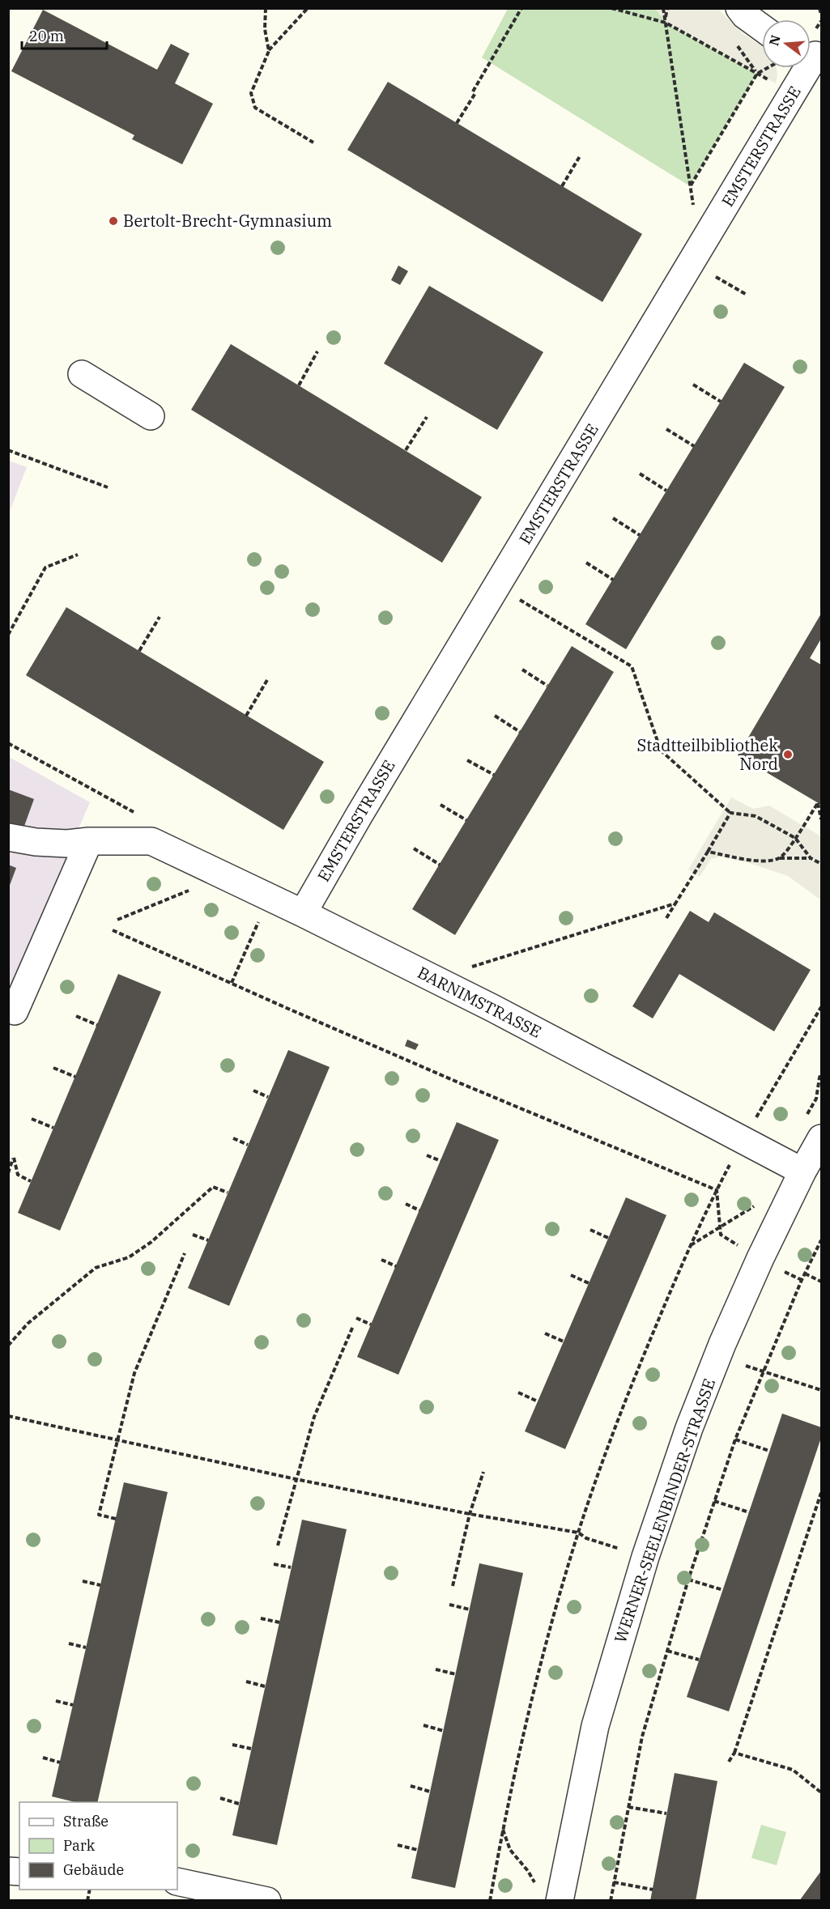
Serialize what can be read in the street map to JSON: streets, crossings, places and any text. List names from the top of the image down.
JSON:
{
  "streets": {
    "street": ["EMSTERSTRASSE", "BARNIMSTRASSE", "WERNER-SEELENBINDER-STRASSE"]
  },
  "crossings": [
    ["EMSTERSTRASSE", "BARNIMSTRASSE"],
    ["BARNIMSTRASSE", "WERNER-SEELENBINDER-STRASSE"]
  ],
  "places": ["Bertolt-Brecht-Gymnasium", "Stadtteilbibliothek Nord"],
  "legend": ["Straße", "Park", "Gebäude"],
  "scale_bar": "20 m",
  "north": "left"
}
